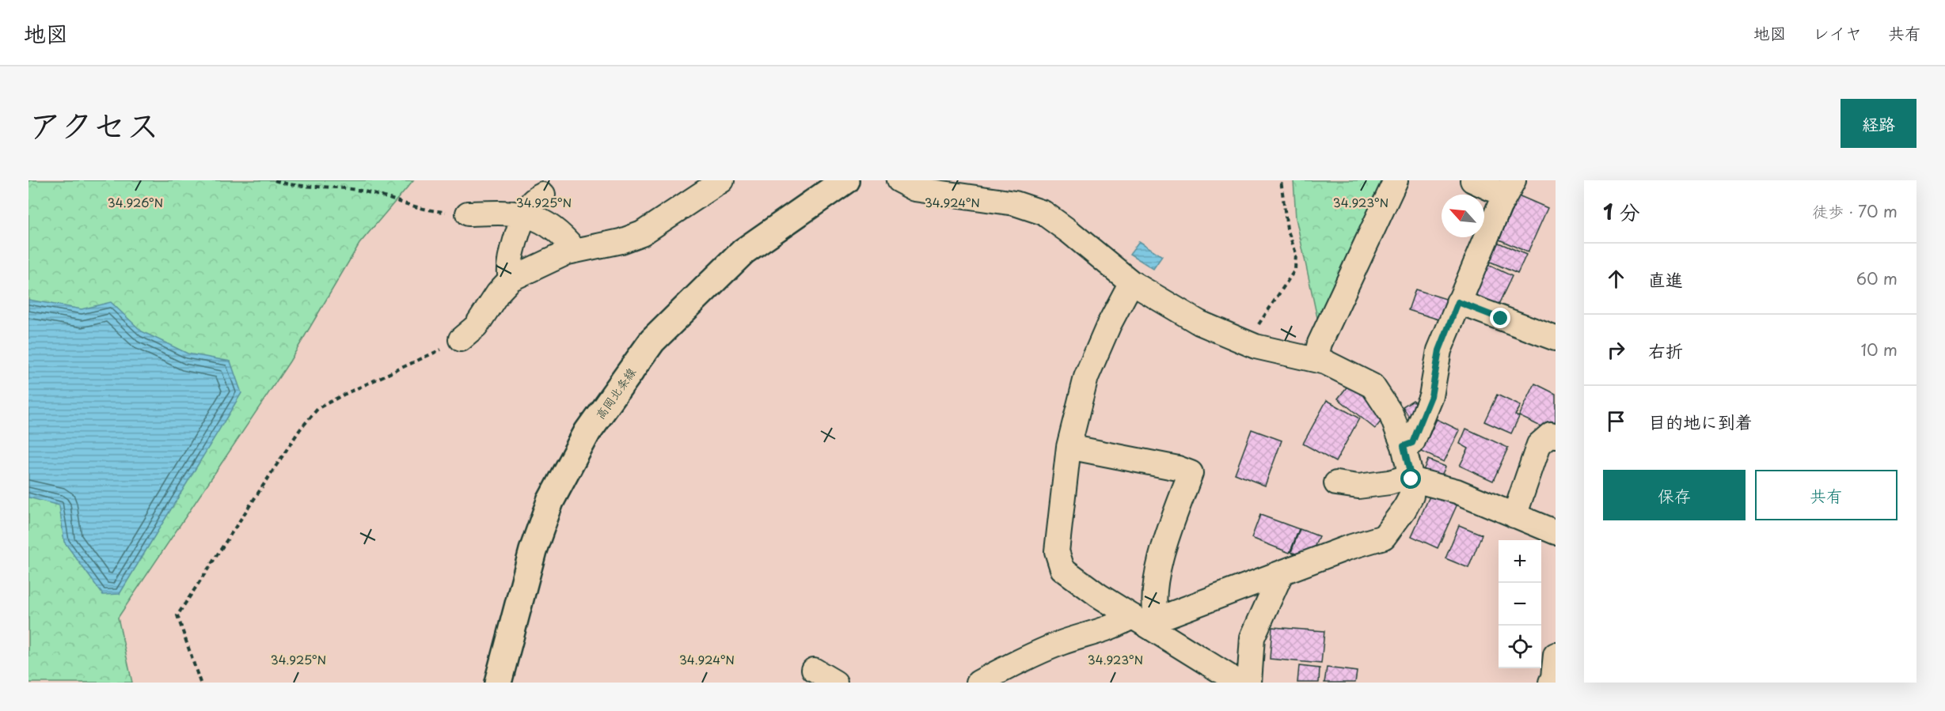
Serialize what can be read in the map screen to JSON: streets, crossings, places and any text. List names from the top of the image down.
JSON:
{
  "streets": {
    "main road": ["高岡北条線"]
  },
  "north": "top left",
  "page": {
    "header": "地図",
    "nav": ["地図", "レイヤ", "共有"],
    "title": "アクセス",
    "buttons": [
      "経路",
      ["保存", "共有"]
    ],
    "heading": ["1 分", "徒歩 · 70 m"],
    "list": [
      ["直進", "60 m"],
      ["右折", "10 m"],
      "目的地に到着"
    ],
    "map_buttons": ["+", "−"]
  },
  "coordinates": [
    "34.926°N",
    "34.925°N",
    "34.924°N",
    "34.923°N"
  ]
}
